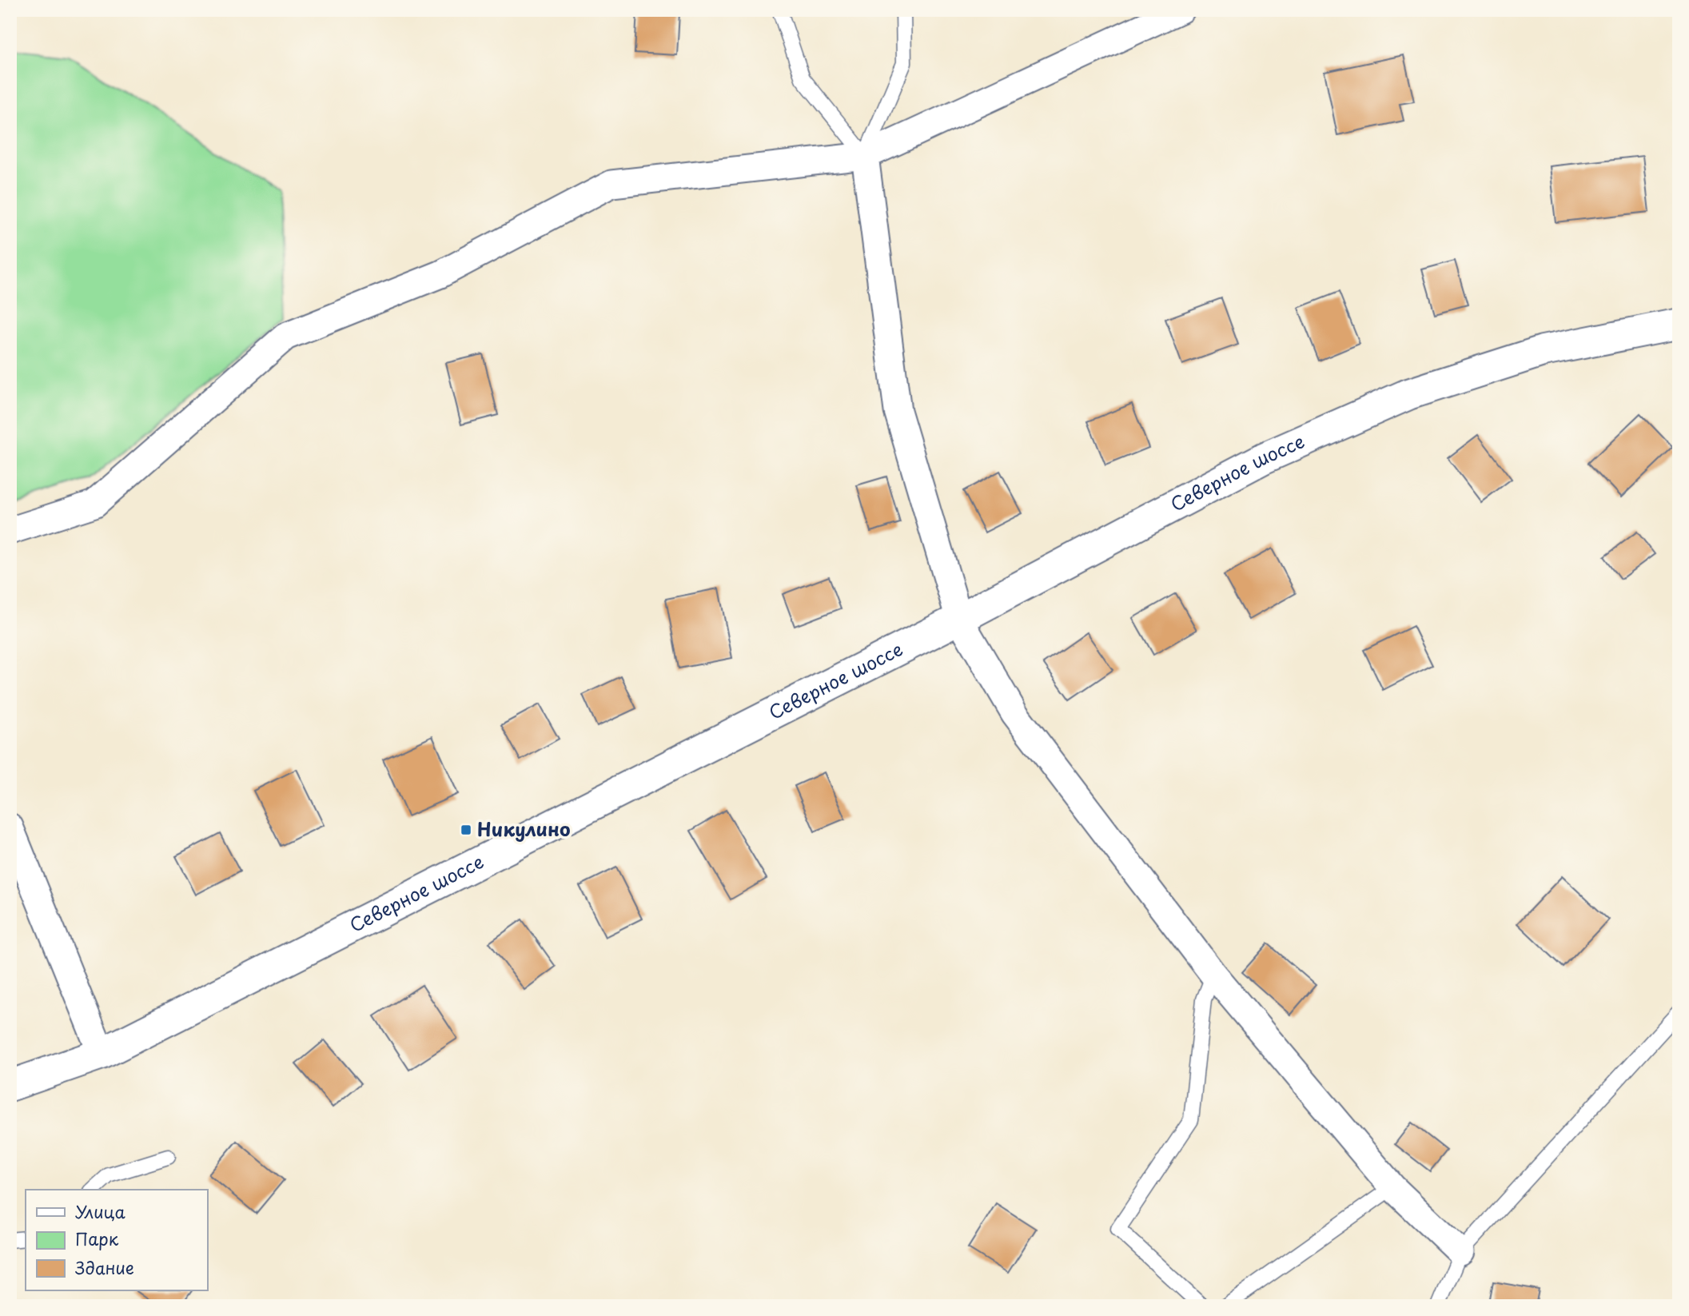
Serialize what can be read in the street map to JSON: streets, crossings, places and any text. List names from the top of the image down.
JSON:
{
  "streets": {
    "main road": ["Северное шоссе"]
  },
  "places": {
    "transit": ["Никулино"]
  },
  "legend": ["Улица", "Парк", "Здание"]
}
